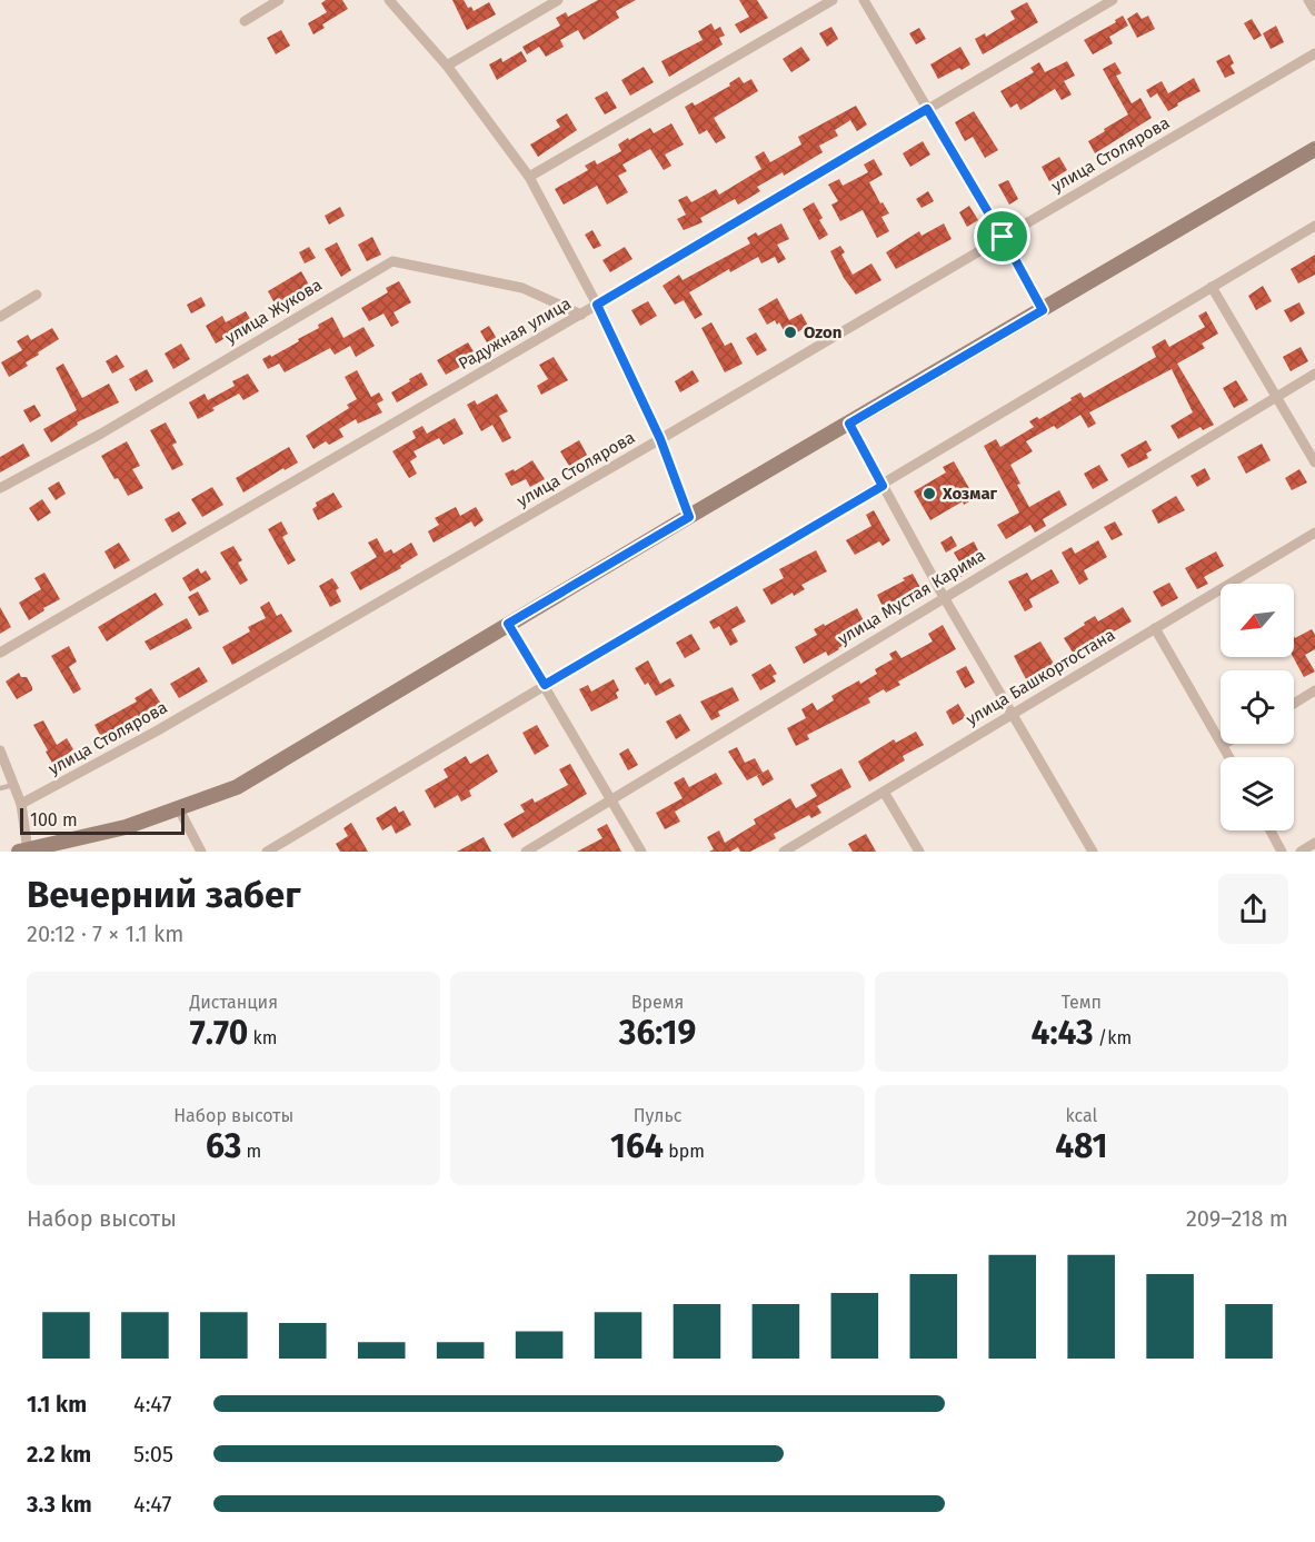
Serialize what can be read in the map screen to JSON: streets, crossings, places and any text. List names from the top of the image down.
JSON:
{
  "streets": {
    "street": [
      "улица Столярова",
      "улица Жукова",
      "Радужная улица",
      "улица Мустая Карима",
      "улица Башкортостана"
    ]
  },
  "crossings": [
    ["улица Жукова", "Радужная улица"]
  ],
  "places": ["Ozon", "Хозмаг"],
  "scale_bar": "100 m",
  "north": "bottom left",
  "page": {
    "scale": "100 m",
    "heading": ["Вечерний забег", "20:12 · 7 × 1.1 km"],
    "stats": [
      ["Дистанция", "7.70 km"],
      ["Время", "36:19"],
      ["Темп", "4:43 /km"],
      ["Набор высоты", "63 m"],
      ["Пульс", "164 bpm"],
      ["kcal", "481"]
    ],
    "chart": ["Набор высоты", "209–218 m"],
    "list": [
      {
        "name": "1.1 km",
        "note": "4:47"
      },
      {
        "name": "2.2 km",
        "note": "5:05"
      },
      {
        "name": "3.3 km",
        "note": "4:47"
      }
    ]
  }
}
